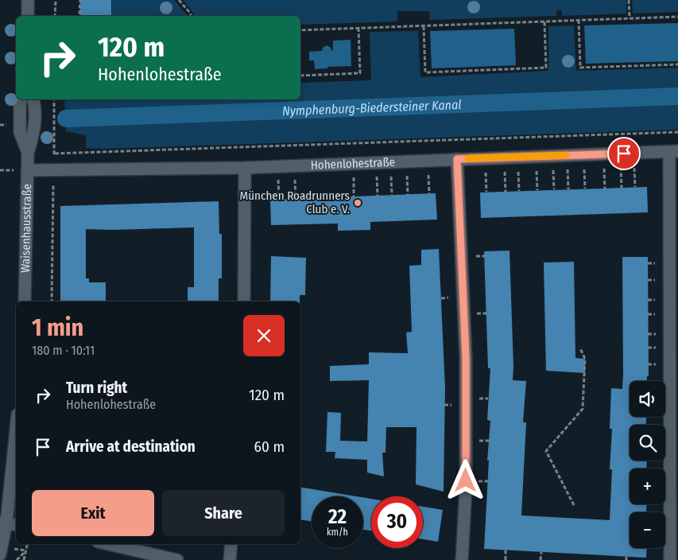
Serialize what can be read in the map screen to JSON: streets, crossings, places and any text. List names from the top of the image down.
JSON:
{
  "streets": {
    "street": ["Hohenlohestraße", "Waisenhausstraße"]
  },
  "crossings": [
    ["Hohenlohestraße", "Waisenhausstraße"]
  ],
  "water": ["Nymphenburg-Biedersteiner Kanal"],
  "places": ["München Roadrunners Club e. V."],
  "page": {
    "turn": ["120 m", "Hohenlohestraße"],
    "heading": ["1 min", "180 m · 10:11"],
    "list": [
      {
        "name": "Turn right",
        "note": "Hohenlohestraße",
        "value": "120 m"
      },
      {
        "name": "Arrive at destination",
        "value": "60 m"
      }
    ],
    "map_buttons": ["+", "−"],
    "buttons": ["Exit", "Share"],
    "speed": "22 km/h",
    "limit": "30"
  }
}
